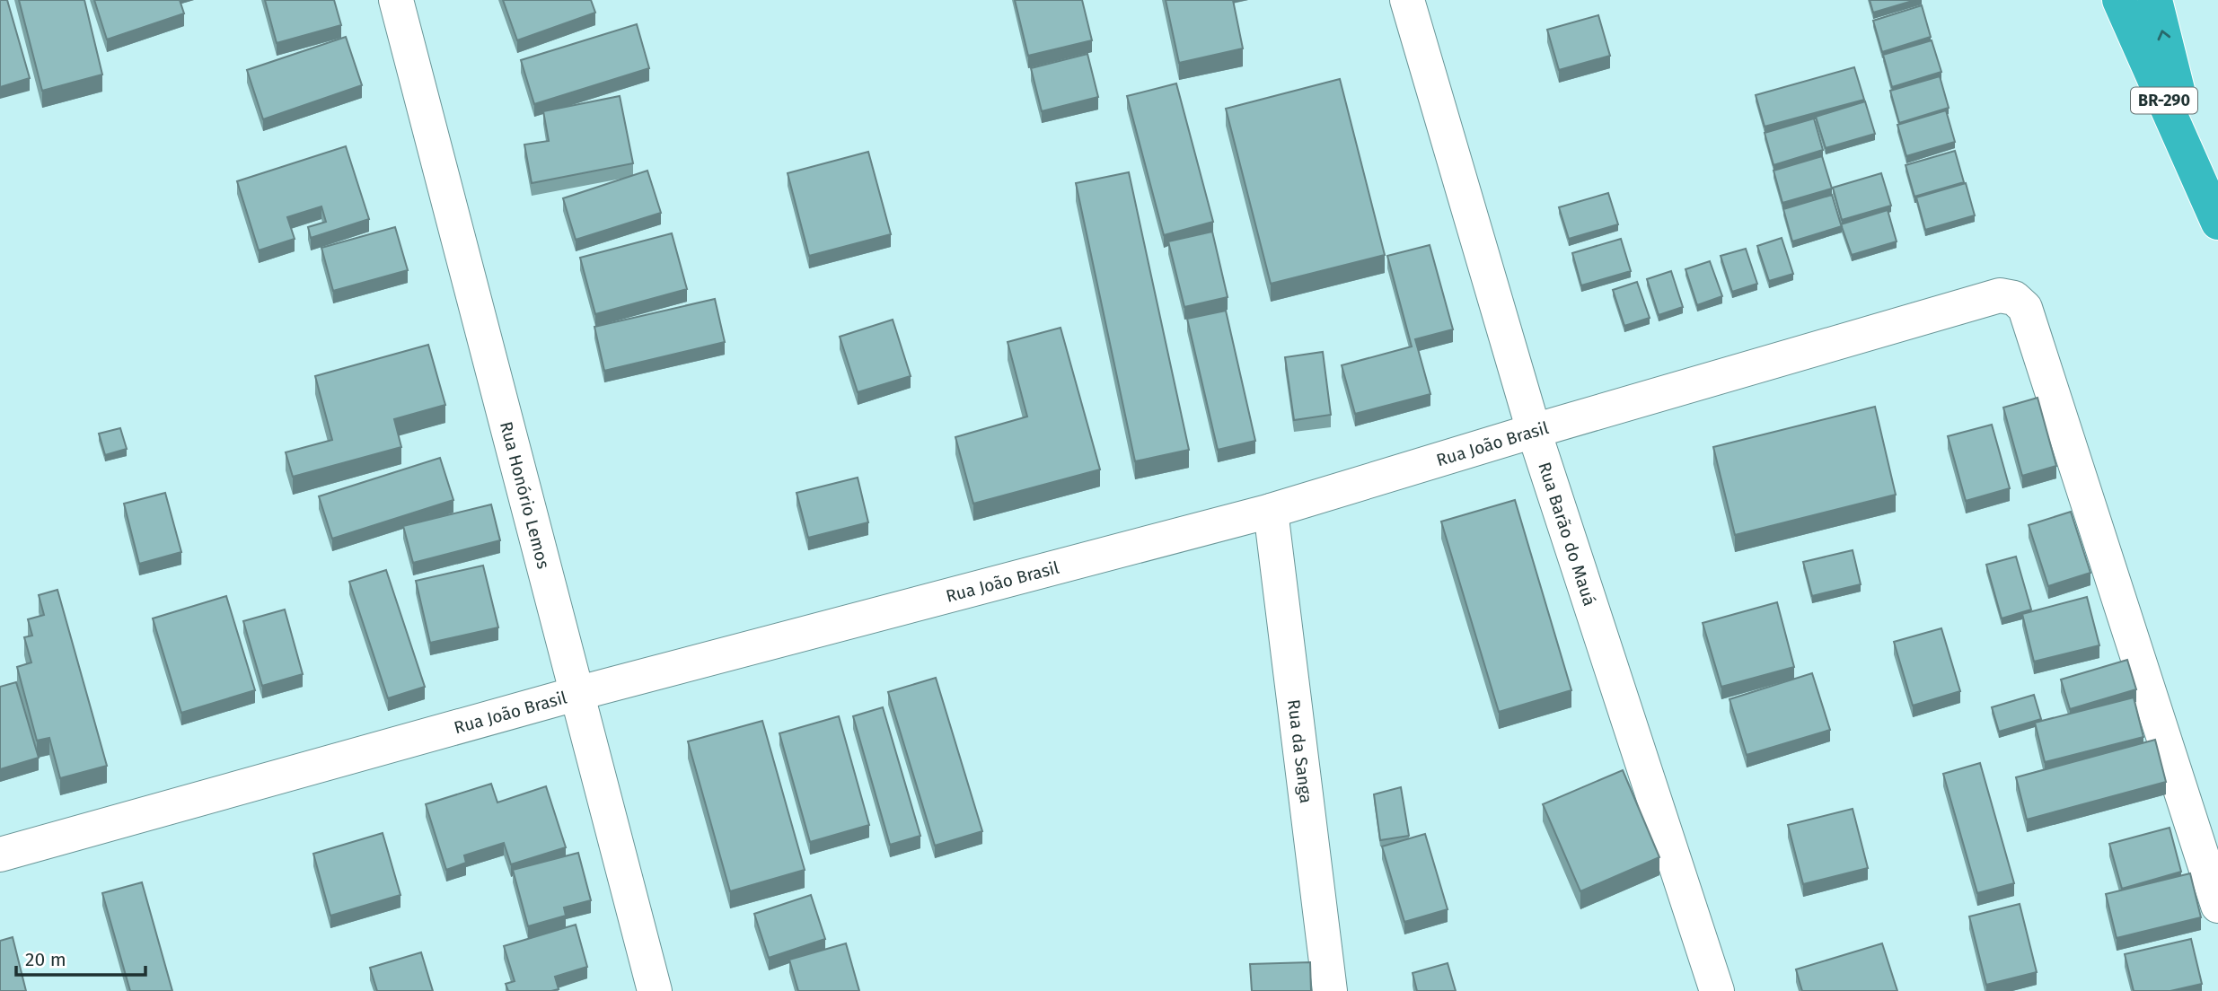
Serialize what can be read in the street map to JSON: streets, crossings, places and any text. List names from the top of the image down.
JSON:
{
  "streets": {
    "highway": ["BR-290"],
    "street": [
      "Rua João Brasil",
      "Rua Honório Lemos",
      "Rua Barão do Mauá",
      "Rua da Sanga"
    ]
  },
  "crossings": [
    ["Rua João Brasil", "Rua Honório Lemos"],
    ["Rua João Brasil", "Rua Barão do Mauá"],
    ["Rua João Brasil", "Rua da Sanga"]
  ],
  "scale_bar": "20 m"
}
